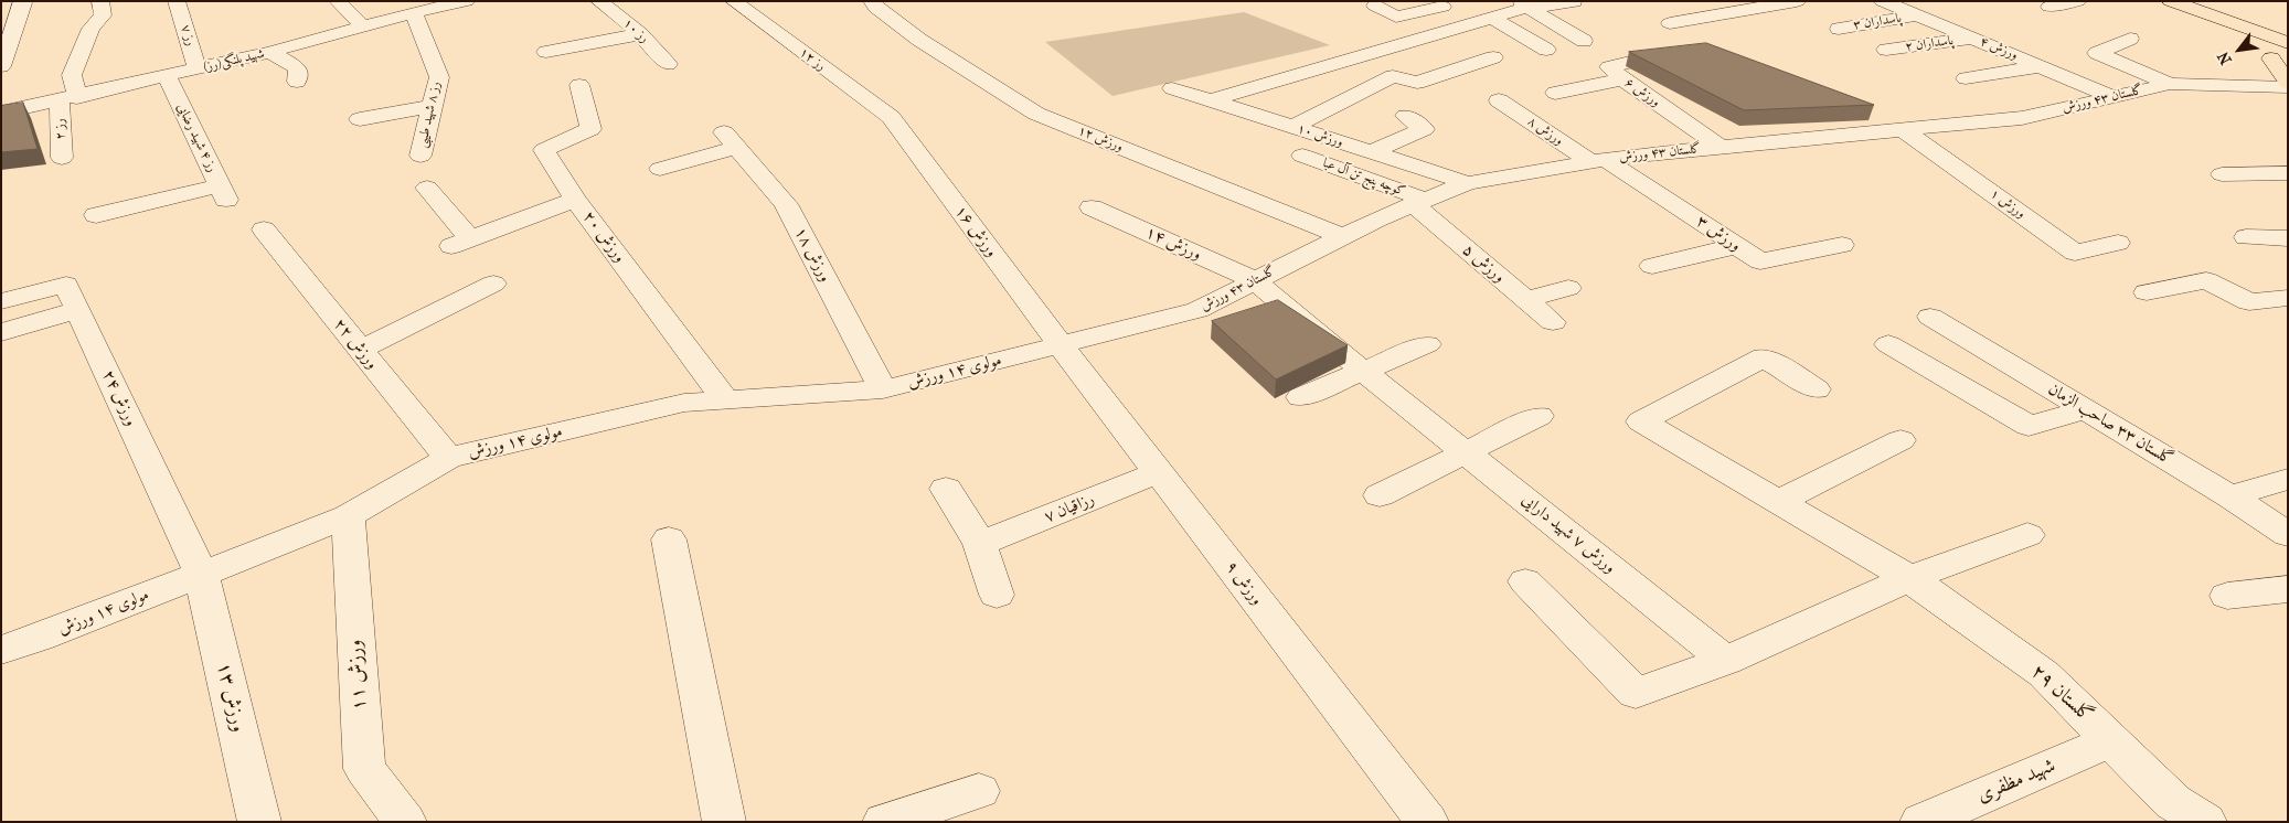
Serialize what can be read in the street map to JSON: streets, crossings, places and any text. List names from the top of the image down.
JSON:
{
  "streets": {
    "street": [
      "پاسداران ۳",
      "رز ۱۰",
      "رز ۷",
      "پاسداران ۲",
      "ورزش ۴",
      "رز ۱۲",
      "شهید پلنگی(رز)",
      "ورزش ۶",
      "گلستان ۴۳ ورزش",
      "رز ۸ شهید طیبی",
      "رز ۲",
      "ورزش ۸",
      "ورزش ۱۰",
      "رز ۴ شهید رضایی",
      "ورزش ۱۲",
      "کوچه پنج تن آل عبا",
      "ورزش ۱",
      "ورزش ۱۶",
      "ورزش ۳",
      "ورزش ۲۰",
      "ورزش ۱۴",
      "ورزش ۱۸",
      "ورزش ۵",
      "ورزش ۲۲",
      "مولوی ۱۴ ورزش",
      "ورزش ۲۴",
      "گلستان ۳۳ صاحب الزمان",
      "رزاقیان ۷",
      "ورزش ۷ شهید دارایی",
      "ورزش ۹",
      "ورزش ۱۱",
      "گلستان ۲۹",
      "ورزش ۱۳",
      "شهید مظفری"
    ]
  },
  "crossings": [
    ["پاسداران ۳", "ورزش ۴"],
    ["رز ۷", "شهید پلنگی(رز)"],
    ["پاسداران ۲", "ورزش ۴"],
    ["ورزش ۴", "گلستان ۴۳ ورزش"],
    ["رز ۱۲", "ورزش ۱۶"],
    ["شهید پلنگی(رز)", "رز ۸ شهید طیبی"],
    ["شهید پلنگی(رز)", "رز ۲"],
    ["شهید پلنگی(رز)", "رز ۴ شهید رضایی"],
    ["ورزش ۶", "گلستان ۴۳ ورزش"],
    ["گلستان ۴۳ ورزش", "ورزش ۸"],
    ["گلستان ۴۳ ورزش", "ورزش ۱۰"],
    ["گلستان ۴۳ ورزش", "ورزش ۱۲"],
    ["گلستان ۴۳ ورزش", "کوچه پنج تن آل عبا"],
    ["گلستان ۴۳ ورزش", "ورزش ۱"],
    ["گلستان ۴۳ ورزش", "ورزش ۱۶"],
    ["گلستان ۴۳ ورزش", "ورزش ۳"],
    ["گلستان ۴۳ ورزش", "ورزش ۱۴"],
    ["گلستان ۴۳ ورزش", "ورزش ۵"],
    ["گلستان ۴۳ ورزش", "مولوی ۱۴ ورزش"],
    ["گلستان ۴۳ ورزش", "ورزش ۷ شهید دارایی"],
    ["گلستان ۴۳ ورزش", "ورزش ۹"],
    ["ورزش ۸", "ورزش ۳"],
    ["کوچه پنج تن آل عبا", "ورزش ۵"],
    ["ورزش ۱۶", "مولوی ۱۴ ورزش"],
    ["ورزش ۱۶", "ورزش ۹"],
    ["ورزش ۲۰", "مولوی ۱۴ ورزش"],
    ["ورزش ۱۴", "ورزش ۷ شهید دارایی"],
    ["ورزش ۱۸", "مولوی ۱۴ ورزش"],
    ["ورزش ۲۲", "مولوی ۱۴ ورزش"],
    ["مولوی ۱۴ ورزش", "ورزش ۲۴"],
    ["مولوی ۱۴ ورزش", "ورزش ۹"],
    ["مولوی ۱۴ ورزش", "ورزش ۱۱"],
    ["مولوی ۱۴ ورزش", "ورزش ۱۳"],
    ["ورزش ۲۴", "ورزش ۱۳"],
    ["رزاقیان ۷", "ورزش ۹"],
    ["گلستان ۲۹", "شهید مظفری"]
  ],
  "north": "bottom left"
}
